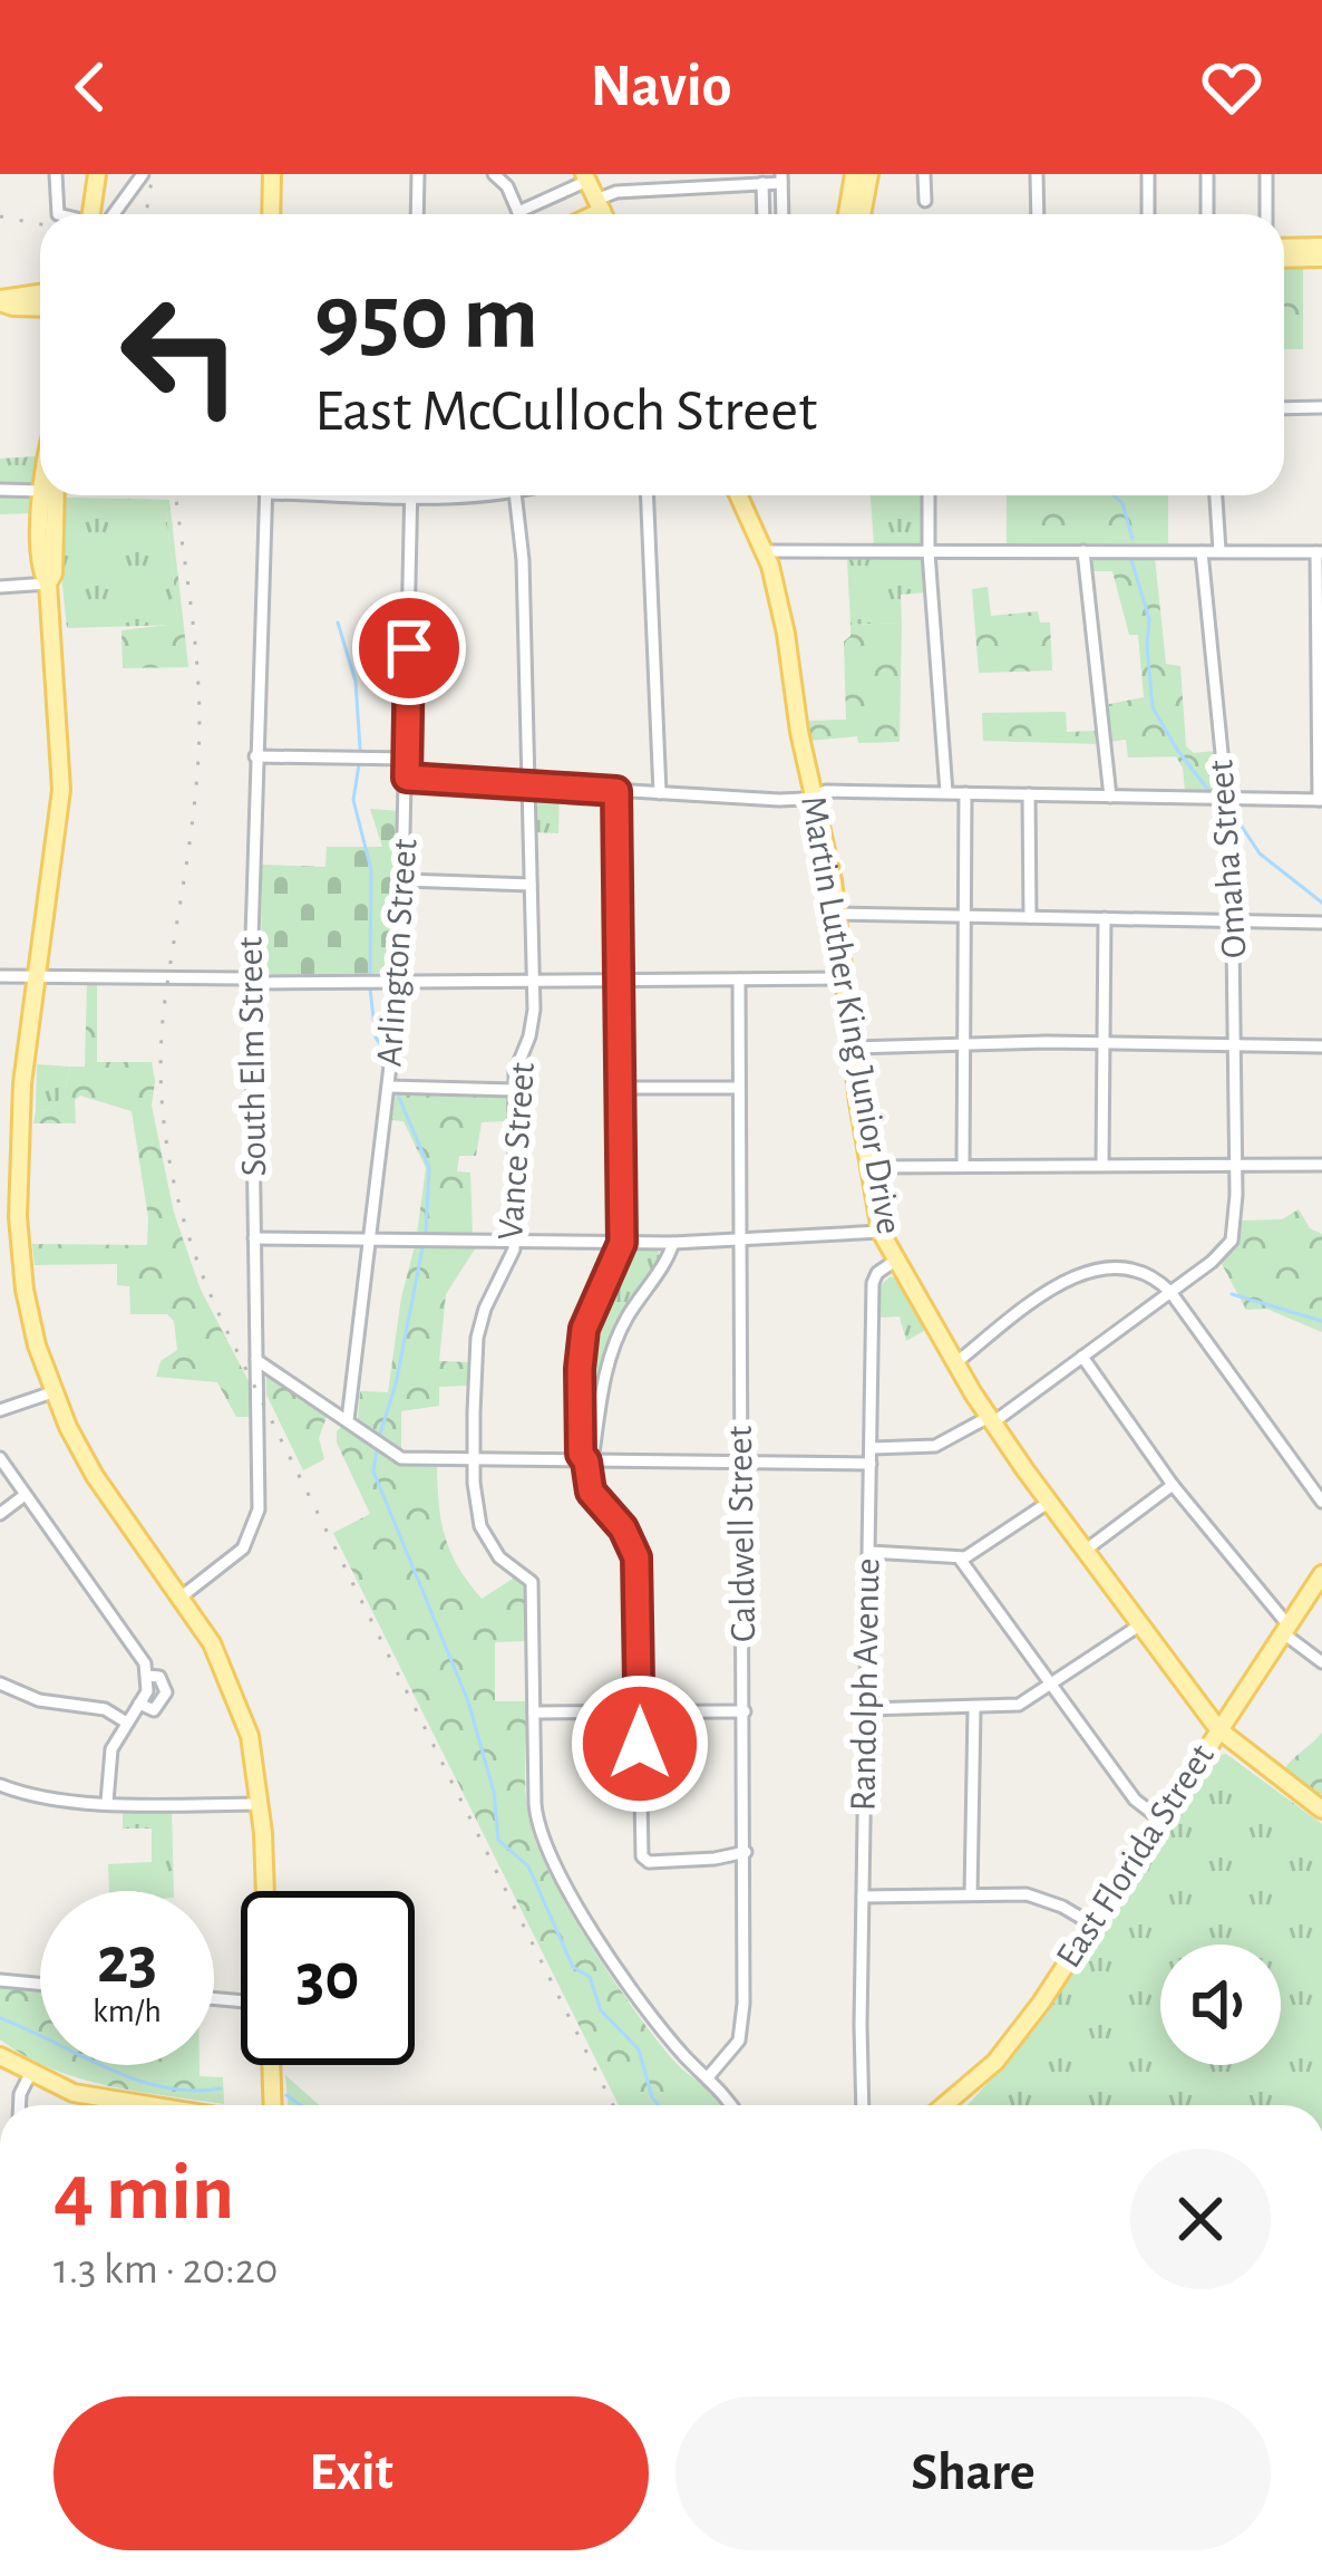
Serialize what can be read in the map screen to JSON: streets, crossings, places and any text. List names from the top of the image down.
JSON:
{
  "streets": {
    "main road": ["Martin Luther King Junior Drive", "East Florida Street"],
    "street": [
      "Omaha Street",
      "Arlington Street",
      "South Elm Street",
      "Vance Street",
      "Caldwell Street",
      "Randolph Avenue"
    ]
  },
  "crossings": [
    ["Omaha Street", "Martin Luther King Junior Drive"],
    ["Omaha Street", "Randolph Avenue"],
    ["Martin Luther King Junior Drive", "Randolph Avenue"],
    ["Martin Luther King Junior Drive", "East Florida Street"],
    ["Vance Street", "Caldwell Street"]
  ],
  "page": {
    "header": "Navio",
    "turn": ["950 m", "East McCulloch Street"],
    "speed": "23 km/h",
    "limit": "30",
    "heading": ["4 min", "1.3 km · 20:20"],
    "buttons": ["Exit", "Share"]
  }
}
